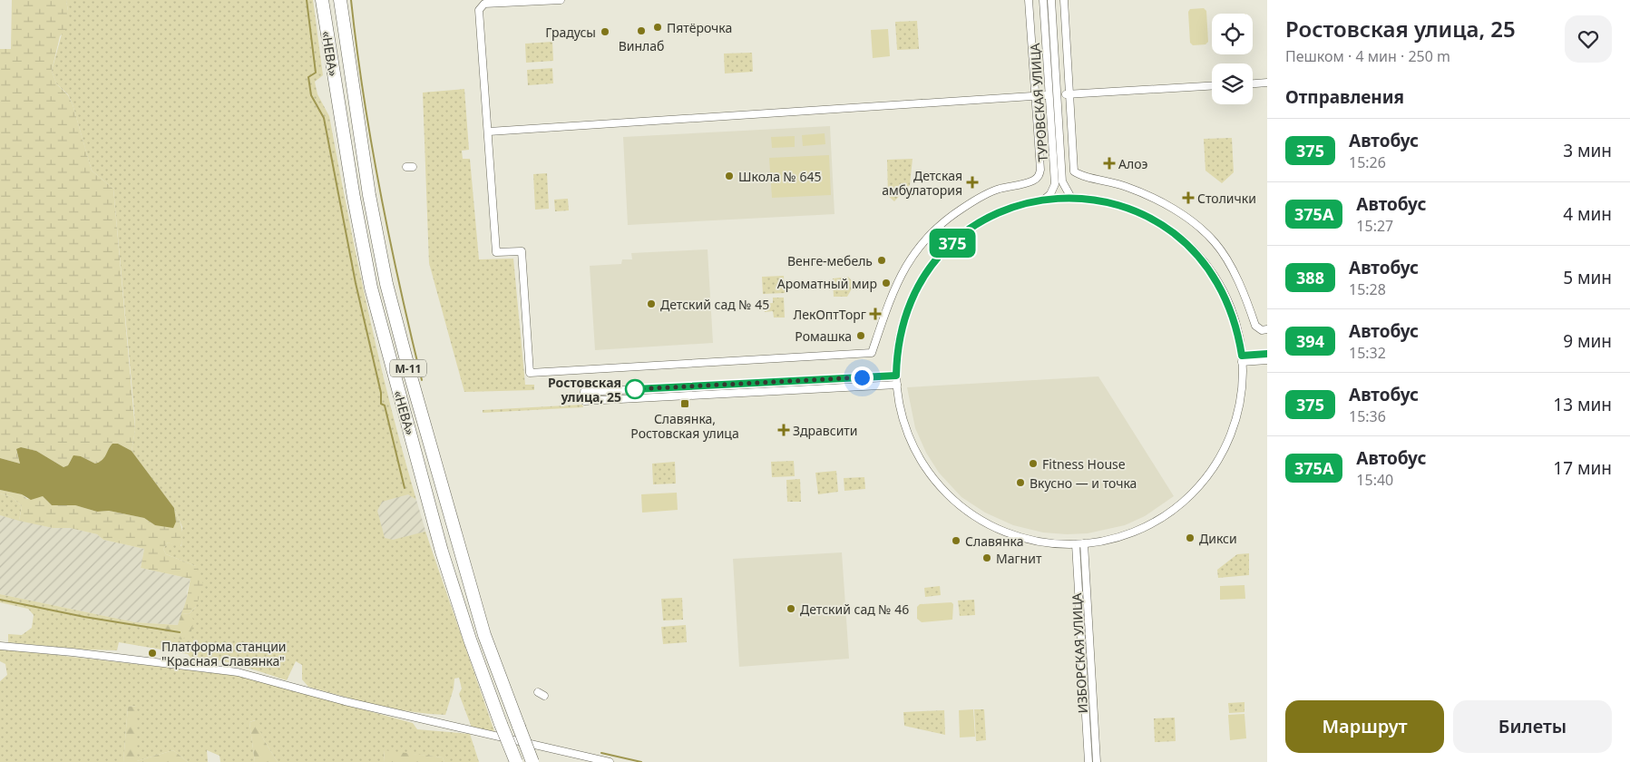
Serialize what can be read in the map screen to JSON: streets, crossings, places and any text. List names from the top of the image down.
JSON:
{
  "streets": {
    "highway": ["«НЕВА»", "М-11"],
    "street": ["ТУРОВСКАЯ УЛИЦА", "ИЗБОРСКАЯ УЛИЦА"]
  },
  "places": {
    "other": [
      "Пятёрочка",
      "Винлаб",
      "Градусы",
      "Школа № 645",
      "Венге-мебель",
      "Ароматный мир",
      "Детский сад № 45",
      "Ромашка",
      "Ростовская улица, 25",
      "Fitness House",
      "Вкусно — и точка",
      "Дикси",
      "Славянка",
      "Магнит",
      "Детский сад № 46",
      "Платформа станции \"Красная Славянка\""
    ],
    "health": [
      "Алоэ",
      "Детская амбулатория",
      "Столички",
      "ЛекОптТорг",
      "Здравсити"
    ],
    "transit": ["Славянка, Ростовская улица"]
  },
  "lines": ["bus line 375"],
  "page": {
    "on_map": "375",
    "heading": [
      ["Ростовская улица, 25", "Пешком · 4 мин · 250 m"],
      "Отправления"
    ],
    "list": [
      {
        "mark": "375",
        "name": "Автобус",
        "note": "15:26",
        "value": "3 мин"
      },
      {
        "mark": "375А",
        "name": "Автобус",
        "note": "15:27",
        "value": "4 мин"
      },
      {
        "mark": "388",
        "name": "Автобус",
        "note": "15:28",
        "value": "5 мин"
      },
      {
        "mark": "394",
        "name": "Автобус",
        "note": "15:32",
        "value": "9 мин"
      },
      {
        "mark": "375",
        "name": "Автобус",
        "note": "15:36",
        "value": "13 мин"
      },
      {
        "mark": "375А",
        "name": "Автобус",
        "note": "15:40",
        "value": "17 мин"
      }
    ],
    "buttons": ["Маршрут", "Билеты"]
  }
}
